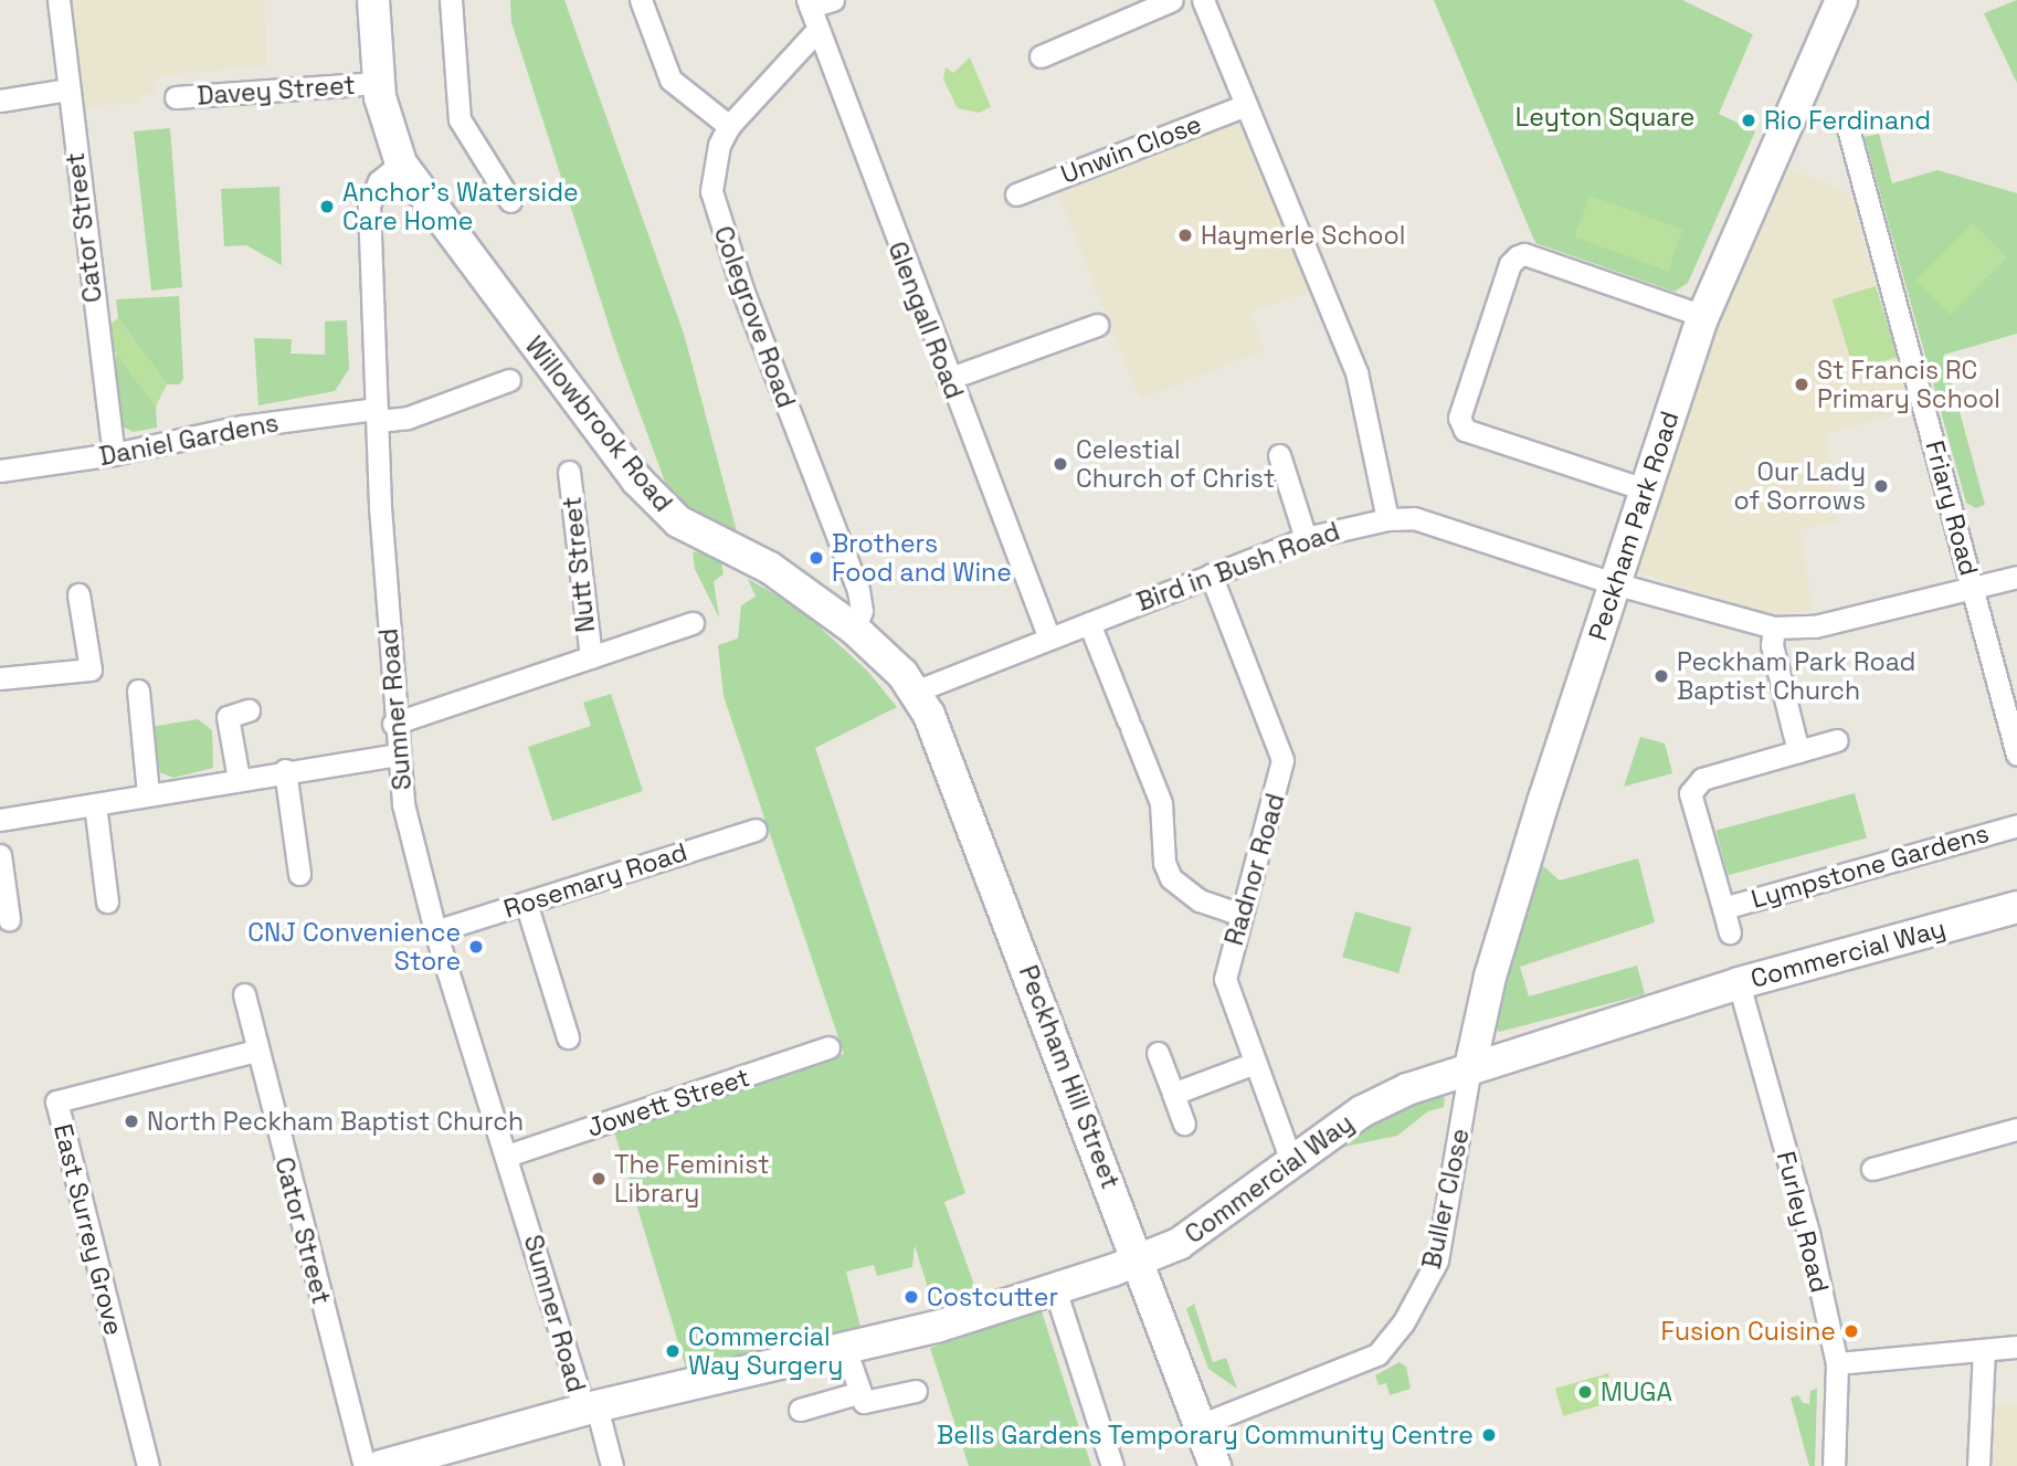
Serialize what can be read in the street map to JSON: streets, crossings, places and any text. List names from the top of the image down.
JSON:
{
  "streets": {
    "main road": [
      "Willowbrook Road",
      "Peckham Park Road",
      "Commercial Way",
      "Peckham Hill Street"
    ],
    "street": [
      "Davey Street",
      "Unwin Close",
      "Cator Street",
      "Colegrove Road",
      "Glengall Road",
      "Daniel Gardens",
      "Friary Road",
      "Nutt Street",
      "Bird in Bush Road",
      "Sumner Road",
      "Lympstone Gardens",
      "Radnor Road",
      "Rosemary Road",
      "Jowett Street",
      "Buller Close",
      "Furley Road",
      "East Surrey Grove"
    ]
  },
  "crossings": [
    ["Cator Street", "Daniel Gardens"],
    ["Cator Street", "East Surrey Grove"],
    ["Colegrove Road", "Glengall Road"],
    ["Colegrove Road", "Willowbrook Road"],
    ["Glengall Road", "Bird in Bush Road"],
    ["Willowbrook Road", "Bird in Bush Road"],
    ["Willowbrook Road", "Sumner Road"],
    ["Willowbrook Road", "Peckham Hill Street"],
    ["Daniel Gardens", "Sumner Road"],
    ["Friary Road", "Bird in Bush Road"],
    ["Peckham Park Road", "Bird in Bush Road"],
    ["Peckham Park Road", "Commercial Way"],
    ["Peckham Park Road", "Buller Close"],
    ["Nutt Street", "Sumner Road"],
    ["Bird in Bush Road", "Radnor Road"],
    ["Bird in Bush Road", "Peckham Hill Street"],
    ["Sumner Road", "Rosemary Road"],
    ["Sumner Road", "Commercial Way"],
    ["Sumner Road", "Jowett Street"],
    ["Radnor Road", "Commercial Way"],
    ["Commercial Way", "Peckham Hill Street"],
    ["Commercial Way", "Buller Close"],
    ["Commercial Way", "Furley Road"],
    ["Peckham Hill Street", "Buller Close"]
  ],
  "parks": ["Leyton Square"],
  "places": [
    "Rio Ferdinand",
    "Anchor's Waterside Care Home",
    "Haymerle School",
    "St Francis RC Primary School",
    "Celestial Church of Christ",
    "Our Lady of Sorrows",
    "Brothers Food and Wine",
    "Peckham Park Road Baptist Church",
    "CNJ Convenience Store",
    "North Peckham Baptist Church",
    "The Feminist Library",
    "Costcutter",
    "Fusion Cuisine",
    "Commercial Way Surgery",
    "MUGA",
    "Bells Gardens Temporary Community Centre"
  ]
}
